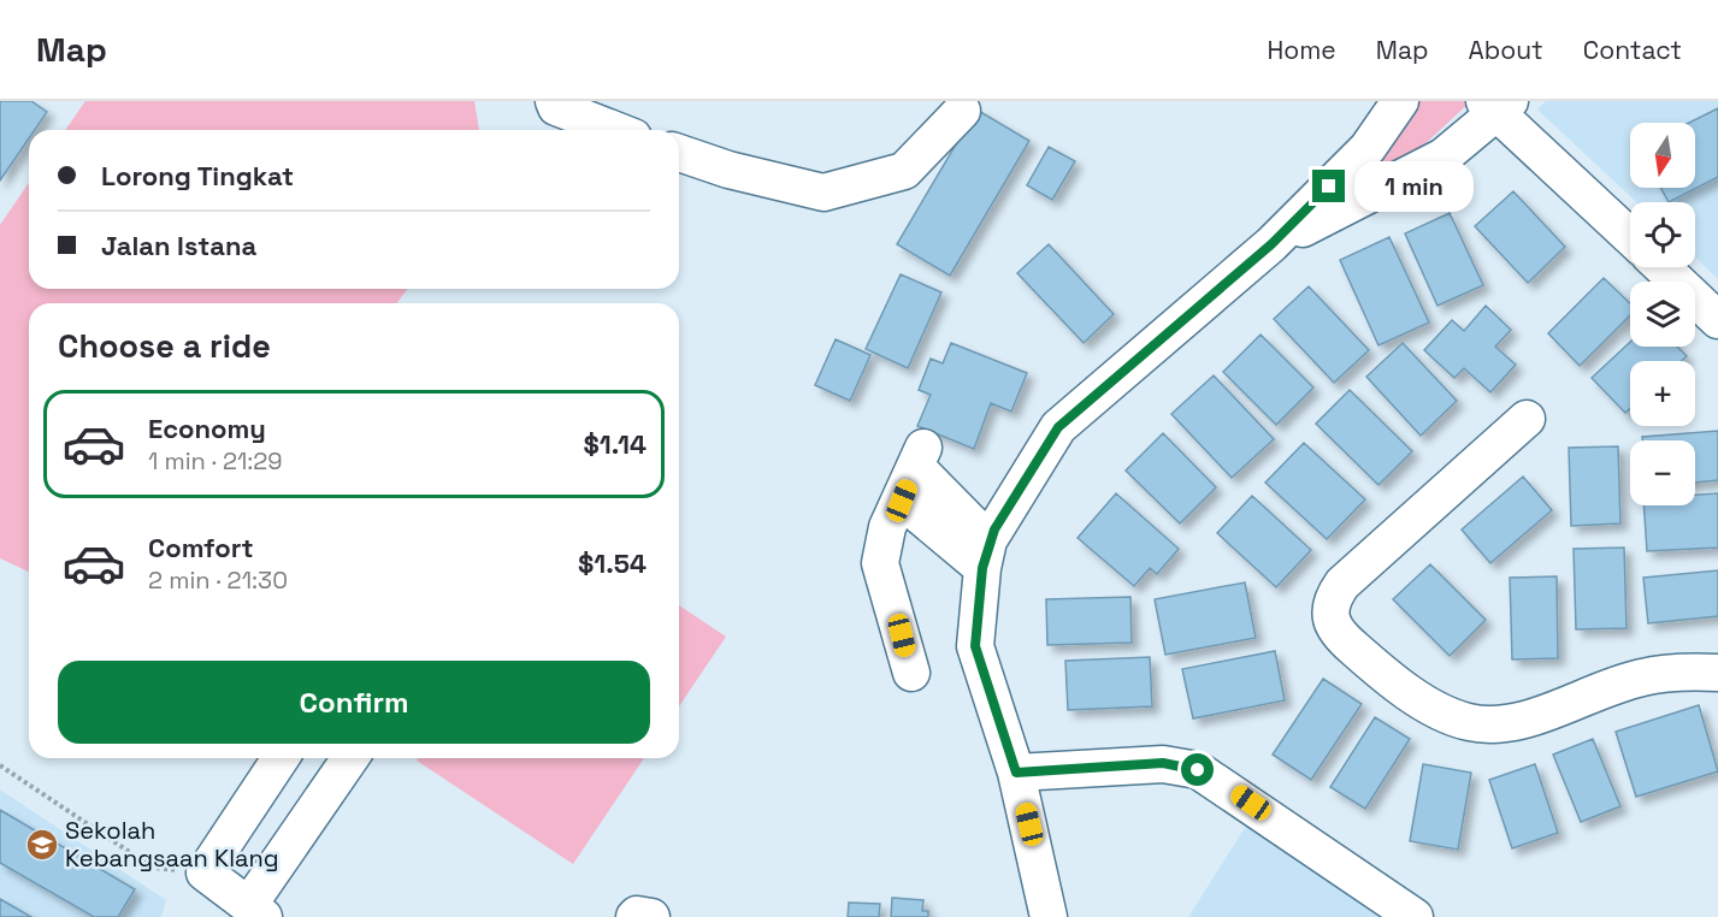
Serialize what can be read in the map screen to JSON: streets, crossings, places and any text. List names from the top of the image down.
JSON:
{
  "places": {
    "school or university": ["Sekolah Kebangsaan Klang"]
  },
  "north": "bottom",
  "page": {
    "header": "Map",
    "nav": [
      "Home",
      "Map",
      "About",
      "Contact"
    ],
    "map_buttons": ["+", "−"],
    "banner": ["Lorong Tingkat", "Jalan Istana"],
    "bubble": "1 min",
    "heading": "Choose a ride",
    "list": [
      {
        "name": "Economy",
        "note": "1 min · 21:29",
        "value": "$1.14"
      },
      {
        "name": "Comfort",
        "note": "2 min · 21:30",
        "value": "$1.54"
      }
    ],
    "buttons": "Confirm"
  }
}
